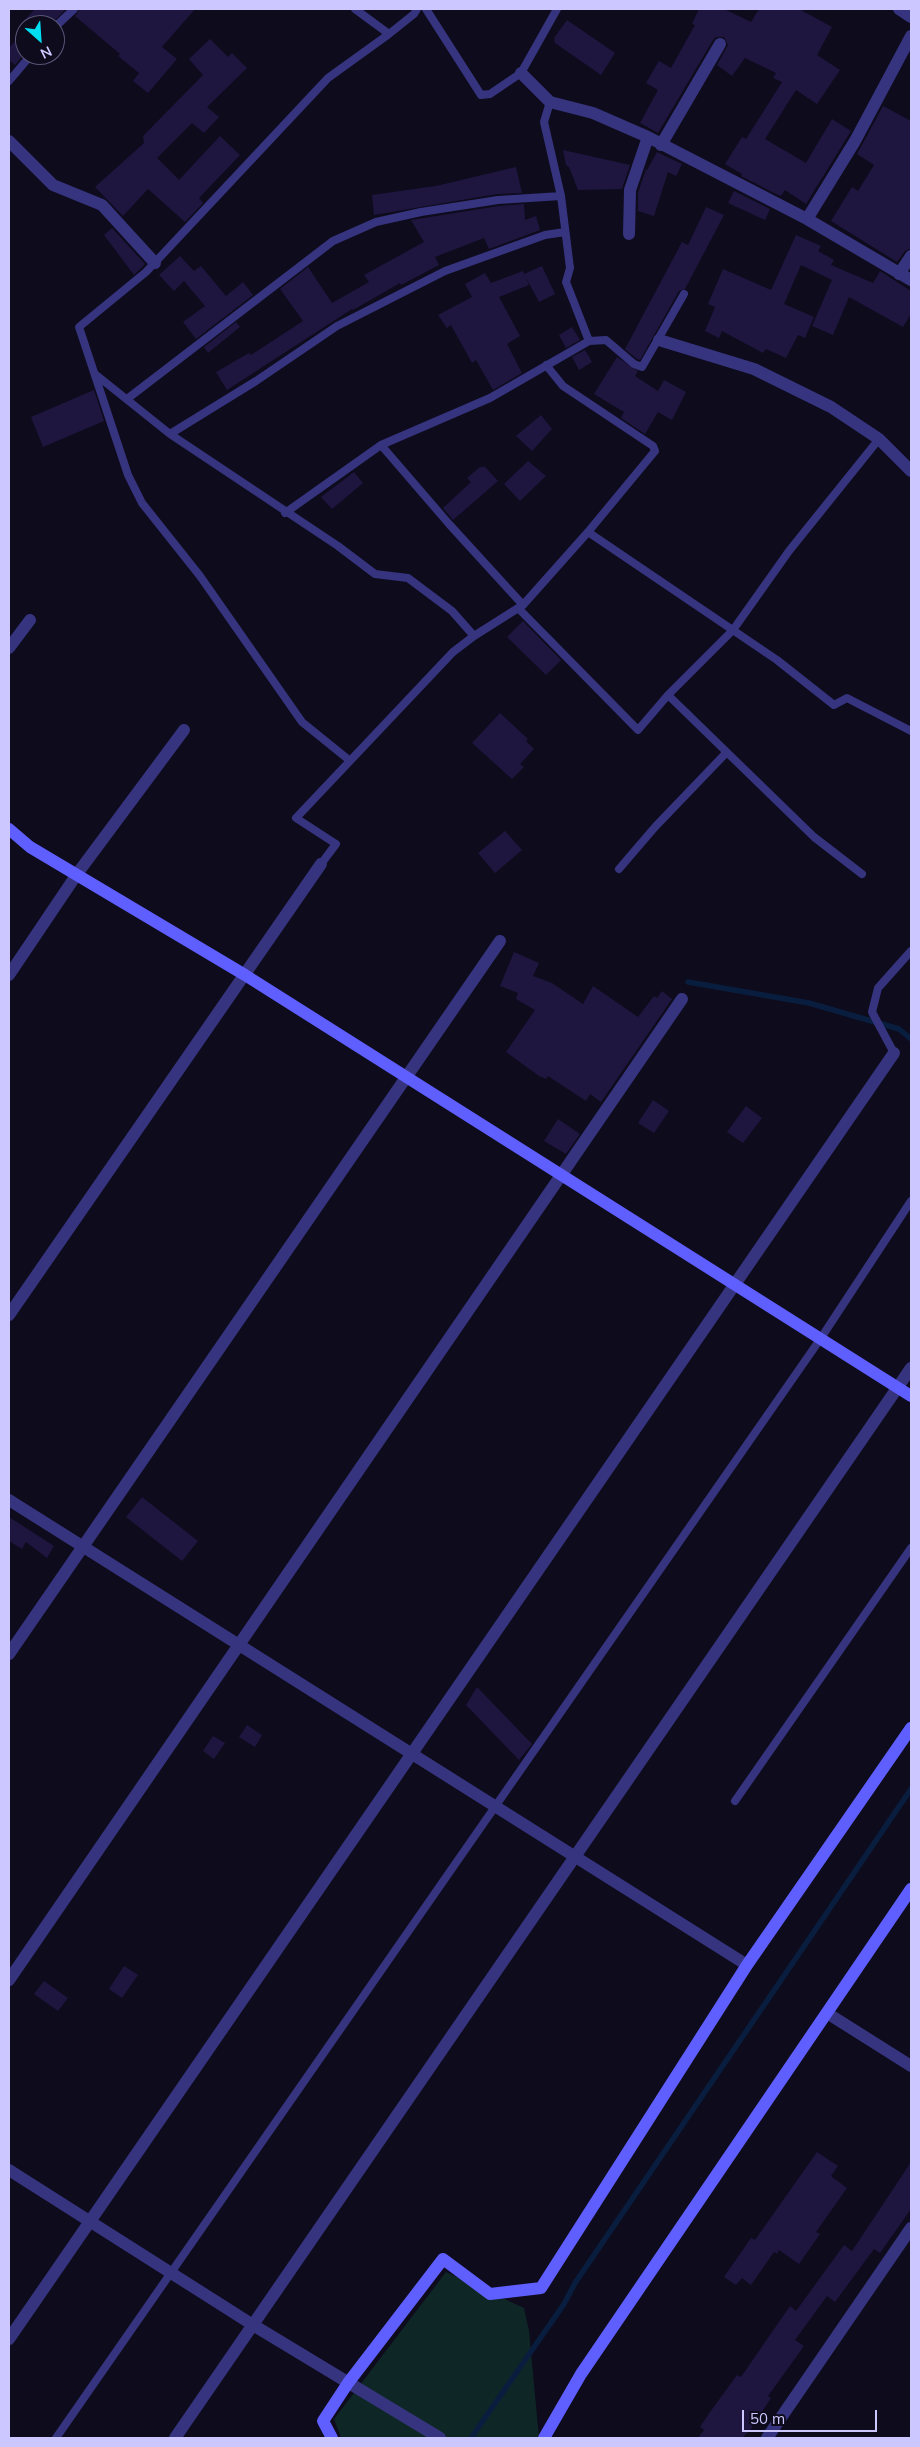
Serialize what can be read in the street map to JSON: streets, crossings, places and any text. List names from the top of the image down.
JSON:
{
  "scale_bar": "50 m",
  "north": "bottom right"
}
